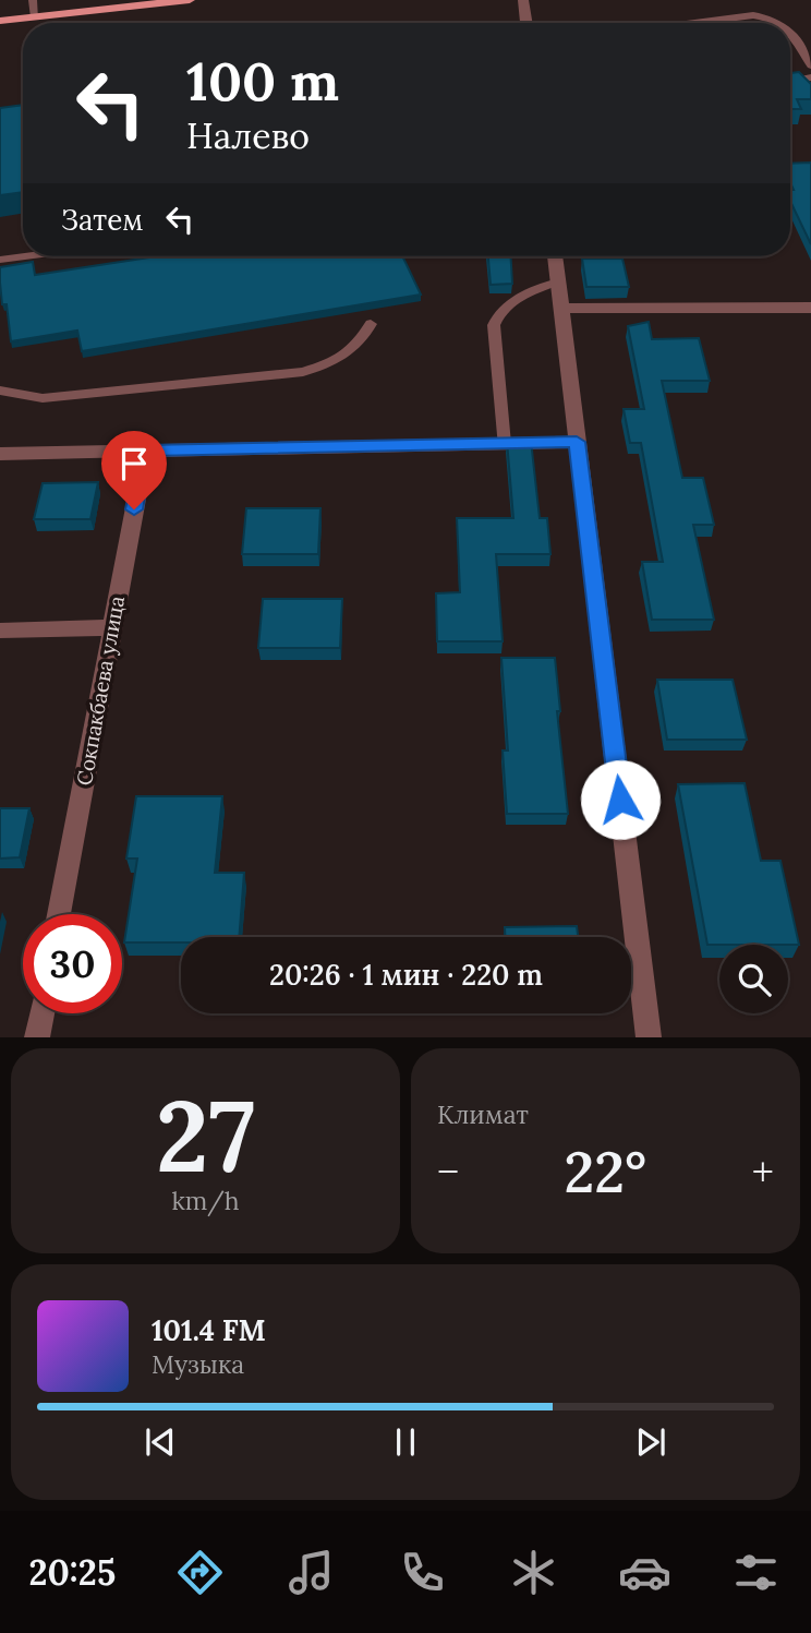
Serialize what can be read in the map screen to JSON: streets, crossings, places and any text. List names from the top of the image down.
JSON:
{
  "streets": {
    "street": ["Сокпакбаева улица"]
  },
  "page": {
    "turn": ["100 m", "Налево"],
    "then": "Затем",
    "limit": "30",
    "trip": "20:26 · 1 мин · 220 m",
    "tile": [
      ["27", "km/h"],
      "Климат"
    ],
    "heat": ["−", "22°", "+"],
    "song": ["101.4 FM", "Музыка"],
    "tabs": "20:25"
  }
}
